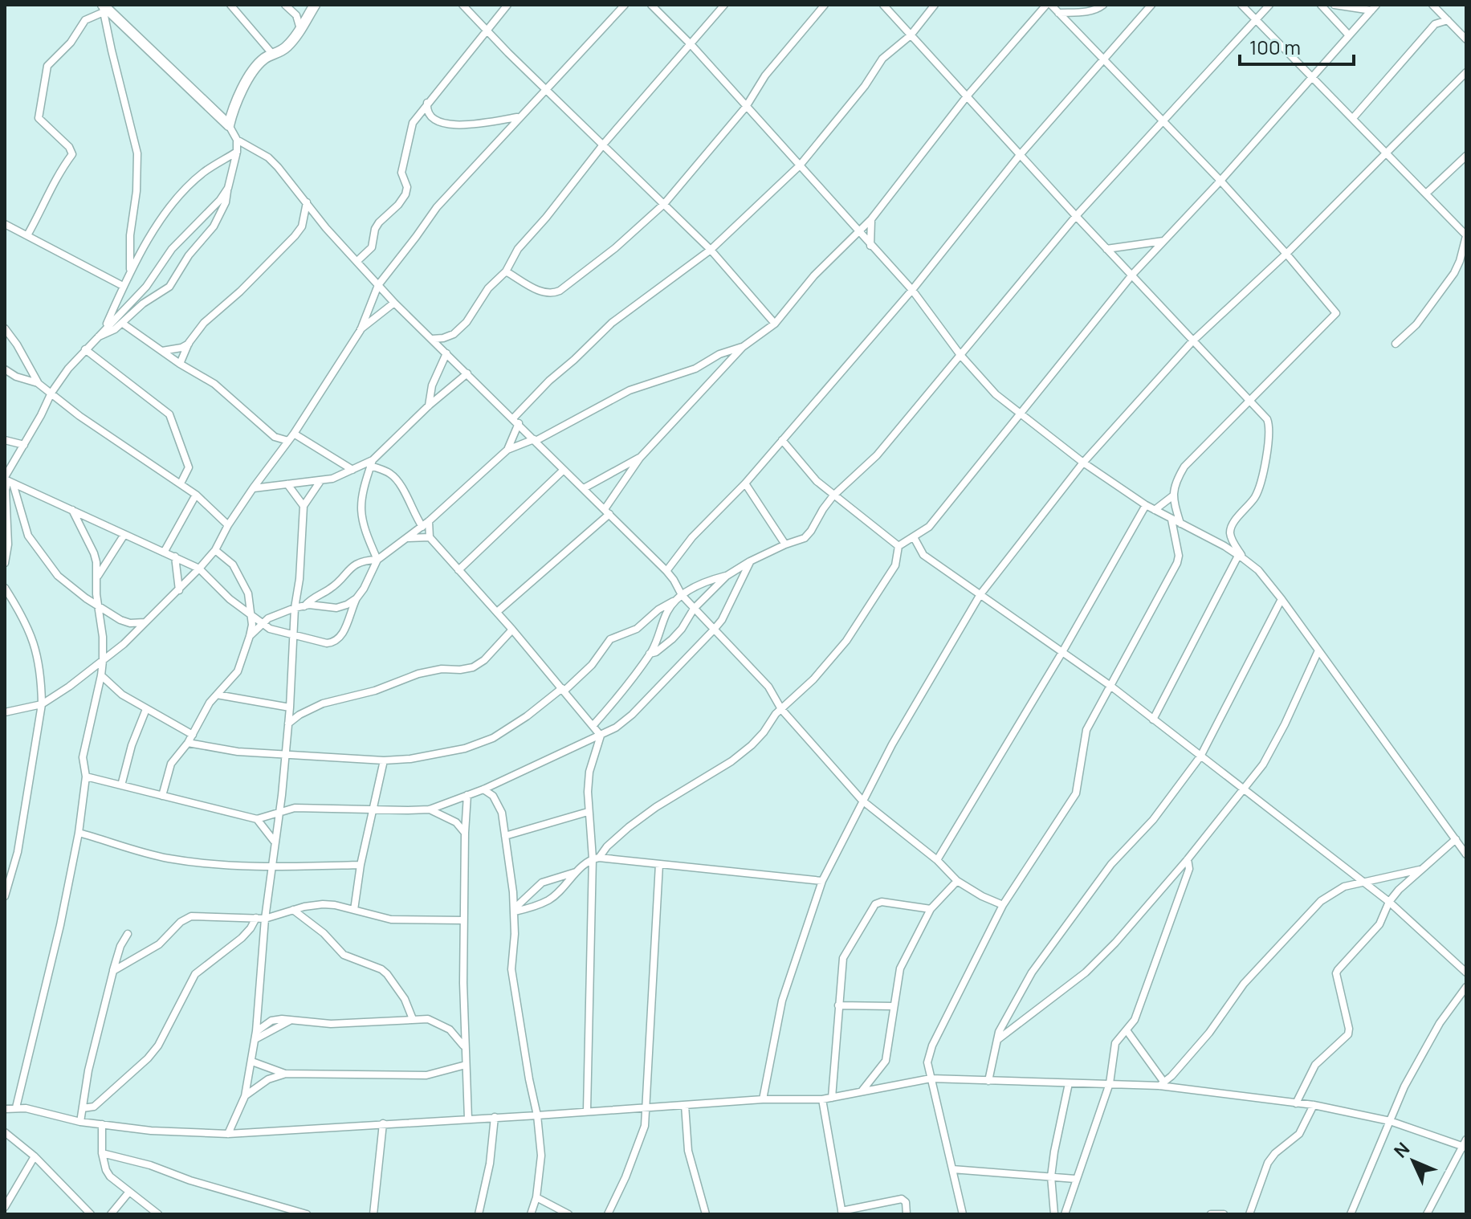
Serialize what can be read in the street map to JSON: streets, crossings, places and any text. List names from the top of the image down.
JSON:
{
  "scale_bar": "100 m",
  "north": "top left"
}
